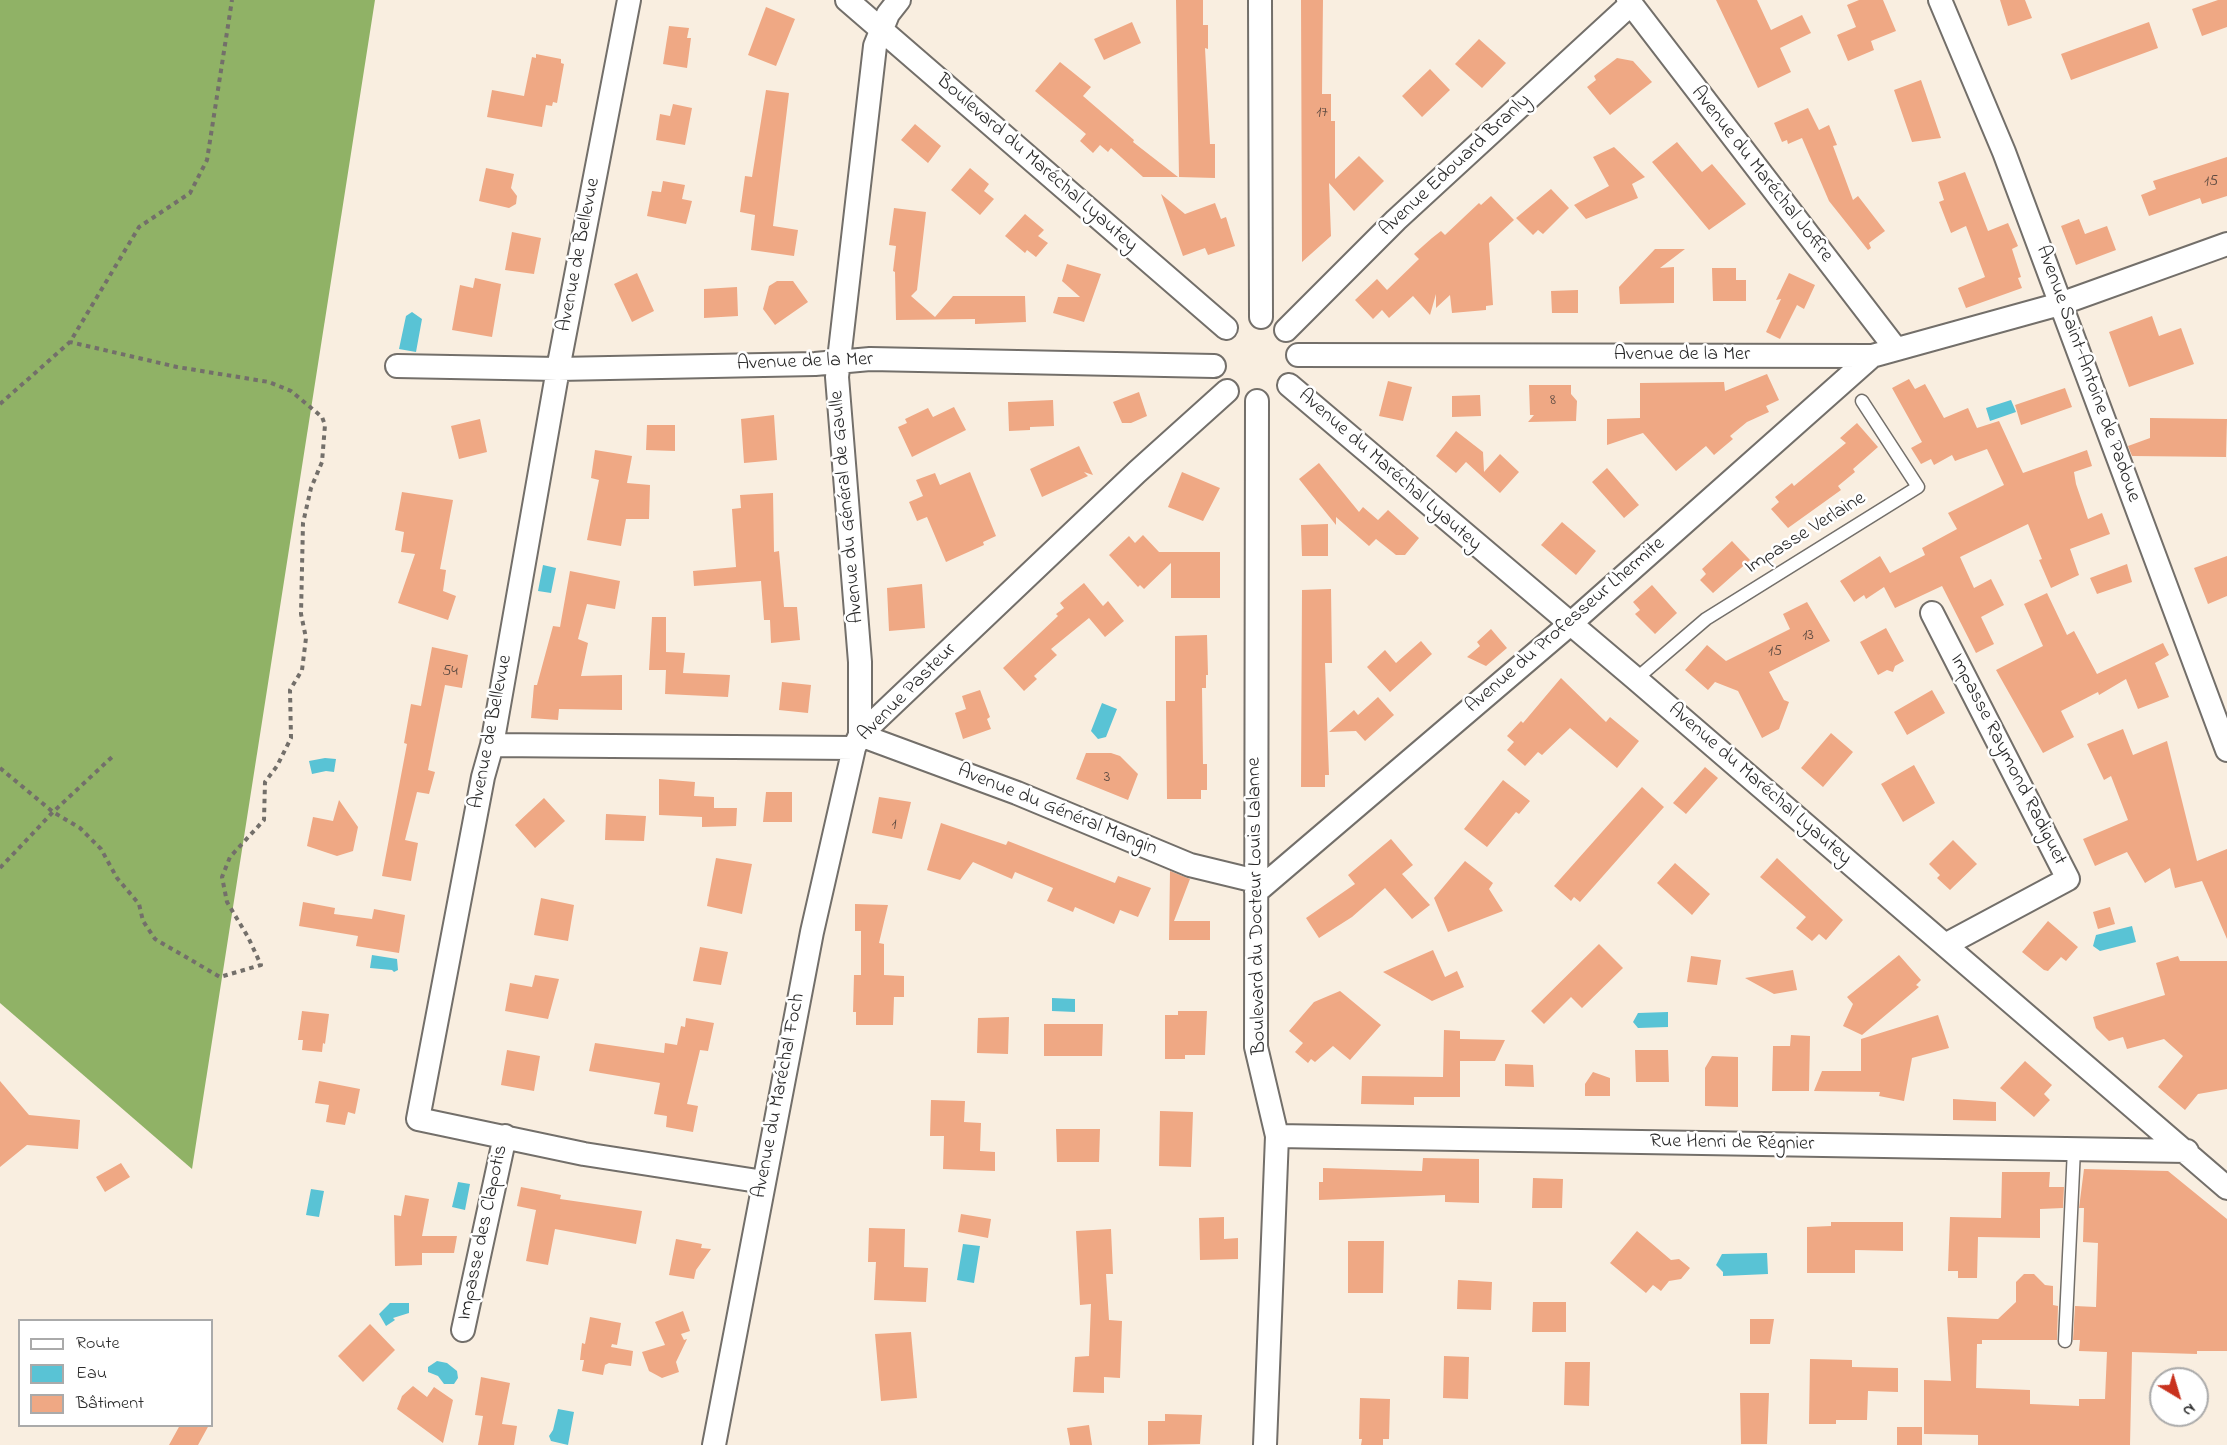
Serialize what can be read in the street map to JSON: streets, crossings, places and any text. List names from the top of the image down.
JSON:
{
  "streets": {
    "street": [
      "Boulevard du Maréchal Lyautey",
      "Avenue Edouard Branly",
      "Avenue du Maréchal Joffre",
      "Avenue de Bellevue",
      "Avenue de la Mer",
      "Avenue Saint-Antoine de Padoue",
      "Avenue du Maréchal Lyautey",
      "Avenue du Général de Gaulle",
      "Avenue du Professeur Lhermite",
      "Avenue Pasteur",
      "Impasse Raymond Radiguet",
      "Avenue du Général Mangin",
      "Boulevard du Docteur Louis Lalanne",
      "Avenue du Maréchal Foch",
      "Rue Henri de Régnier",
      "Impasse des Clapotis"
    ],
    "lane": ["Impasse Verlaine"]
  },
  "crossings": [
    ["Boulevard du Maréchal Lyautey", "Avenue Edouard Branly"],
    ["Boulevard du Maréchal Lyautey", "Avenue de la Mer"],
    ["Boulevard du Maréchal Lyautey", "Avenue du Maréchal Lyautey"],
    ["Boulevard du Maréchal Lyautey", "Avenue du Général de Gaulle"],
    ["Boulevard du Maréchal Lyautey", "Avenue Pasteur"],
    ["Boulevard du Maréchal Lyautey", "Boulevard du Docteur Louis Lalanne"],
    ["Avenue Edouard Branly", "Avenue du Maréchal Joffre"],
    ["Avenue Edouard Branly", "Avenue de la Mer"],
    ["Avenue Edouard Branly", "Avenue du Maréchal Lyautey"],
    ["Avenue Edouard Branly", "Avenue Pasteur"],
    ["Avenue Edouard Branly", "Boulevard du Docteur Louis Lalanne"],
    ["Avenue du Maréchal Joffre", "Avenue de la Mer"],
    ["Avenue de Bellevue", "Avenue de la Mer"],
    ["Avenue de Bellevue", "Avenue Pasteur"],
    ["Avenue de Bellevue", "Avenue du Maréchal Foch"],
    ["Avenue de Bellevue", "Impasse des Clapotis"],
    ["Avenue de la Mer", "Avenue Saint-Antoine de Padoue"],
    ["Avenue de la Mer", "Avenue du Maréchal Lyautey"],
    ["Avenue de la Mer", "Avenue du Général de Gaulle"],
    ["Avenue de la Mer", "Avenue du Professeur Lhermite"],
    ["Avenue de la Mer", "Avenue Pasteur"],
    ["Avenue de la Mer", "Boulevard du Docteur Louis Lalanne"],
    ["Avenue du Maréchal Lyautey", "Impasse Verlaine"],
    ["Avenue du Maréchal Lyautey", "Avenue du Professeur Lhermite"],
    ["Avenue du Maréchal Lyautey", "Avenue Pasteur"],
    ["Avenue du Maréchal Lyautey", "Impasse Raymond Radiguet"],
    ["Avenue du Maréchal Lyautey", "Boulevard du Docteur Louis Lalanne"],
    ["Avenue du Maréchal Lyautey", "Rue Henri de Régnier"],
    ["Avenue du Général de Gaulle", "Avenue Pasteur"],
    ["Avenue du Général de Gaulle", "Avenue du Général Mangin"],
    ["Avenue du Général de Gaulle", "Avenue du Maréchal Foch"],
    ["Avenue du Professeur Lhermite", "Avenue du Général Mangin"],
    ["Avenue du Professeur Lhermite", "Boulevard du Docteur Louis Lalanne"],
    ["Avenue Pasteur", "Avenue du Général Mangin"],
    ["Avenue Pasteur", "Boulevard du Docteur Louis Lalanne"],
    ["Avenue Pasteur", "Avenue du Maréchal Foch"],
    ["Avenue du Général Mangin", "Boulevard du Docteur Louis Lalanne"],
    ["Avenue du Général Mangin", "Avenue du Maréchal Foch"],
    ["Boulevard du Docteur Louis Lalanne", "Rue Henri de Régnier"]
  ],
  "house_numbers": [
    "17",
    "15",
    "8",
    "13",
    "15",
    "54",
    "3",
    "1"
  ],
  "legend": ["Route", "Eau", "Bâtiment"],
  "north": "bottom right"
}
